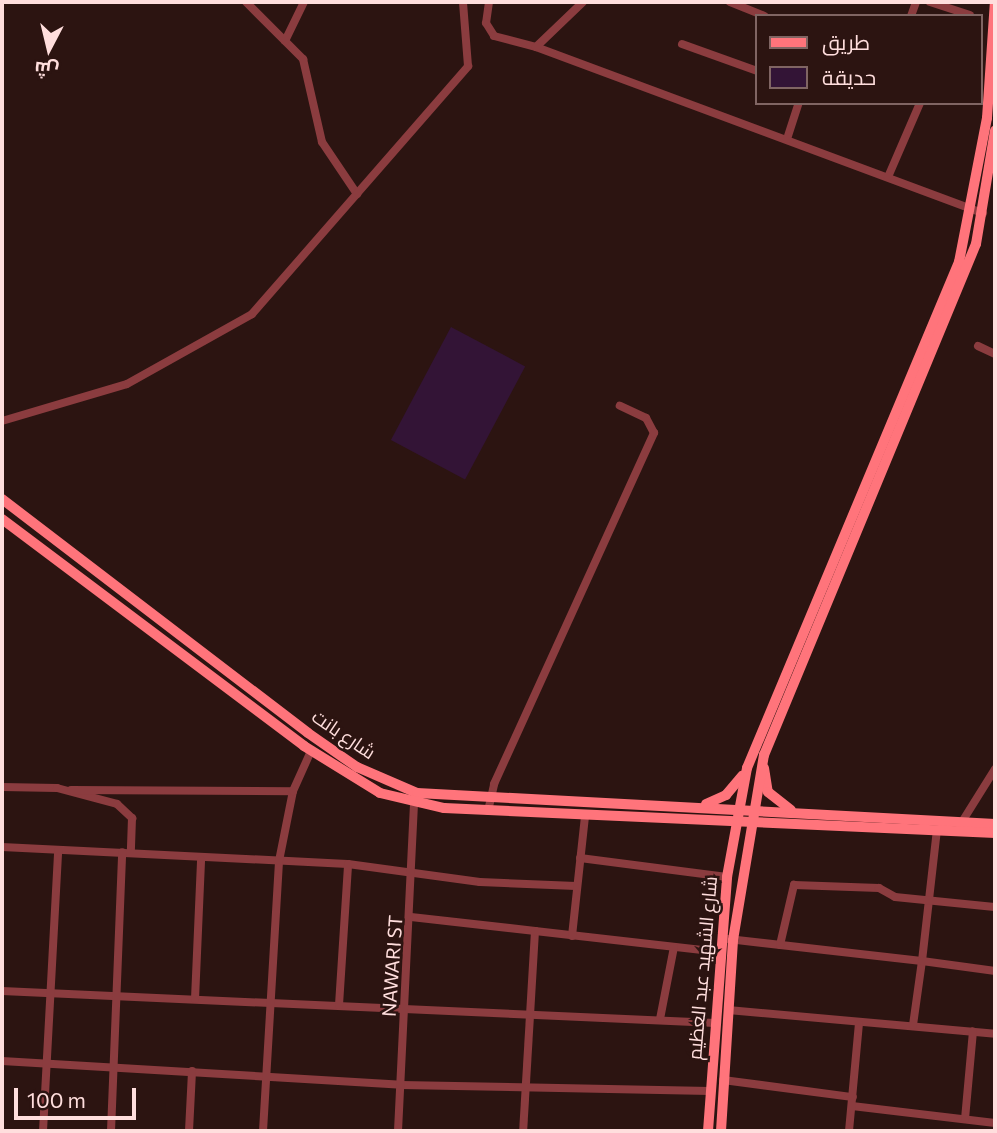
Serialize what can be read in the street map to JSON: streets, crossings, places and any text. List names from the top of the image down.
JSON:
{
  "streets": {
    "main road": ["شارع بانت", "شارع الشهيد عبد العظيم"],
    "street": ["NAWARI ST"]
  },
  "crossings": [
    ["شارع بانت", "NAWARI ST"],
    ["شارع بانت", "شارع الشهيد عبد العظيم"]
  ],
  "legend": ["طريق", "حديقة"],
  "scale_bar": "100 m",
  "north": "bottom"
}
